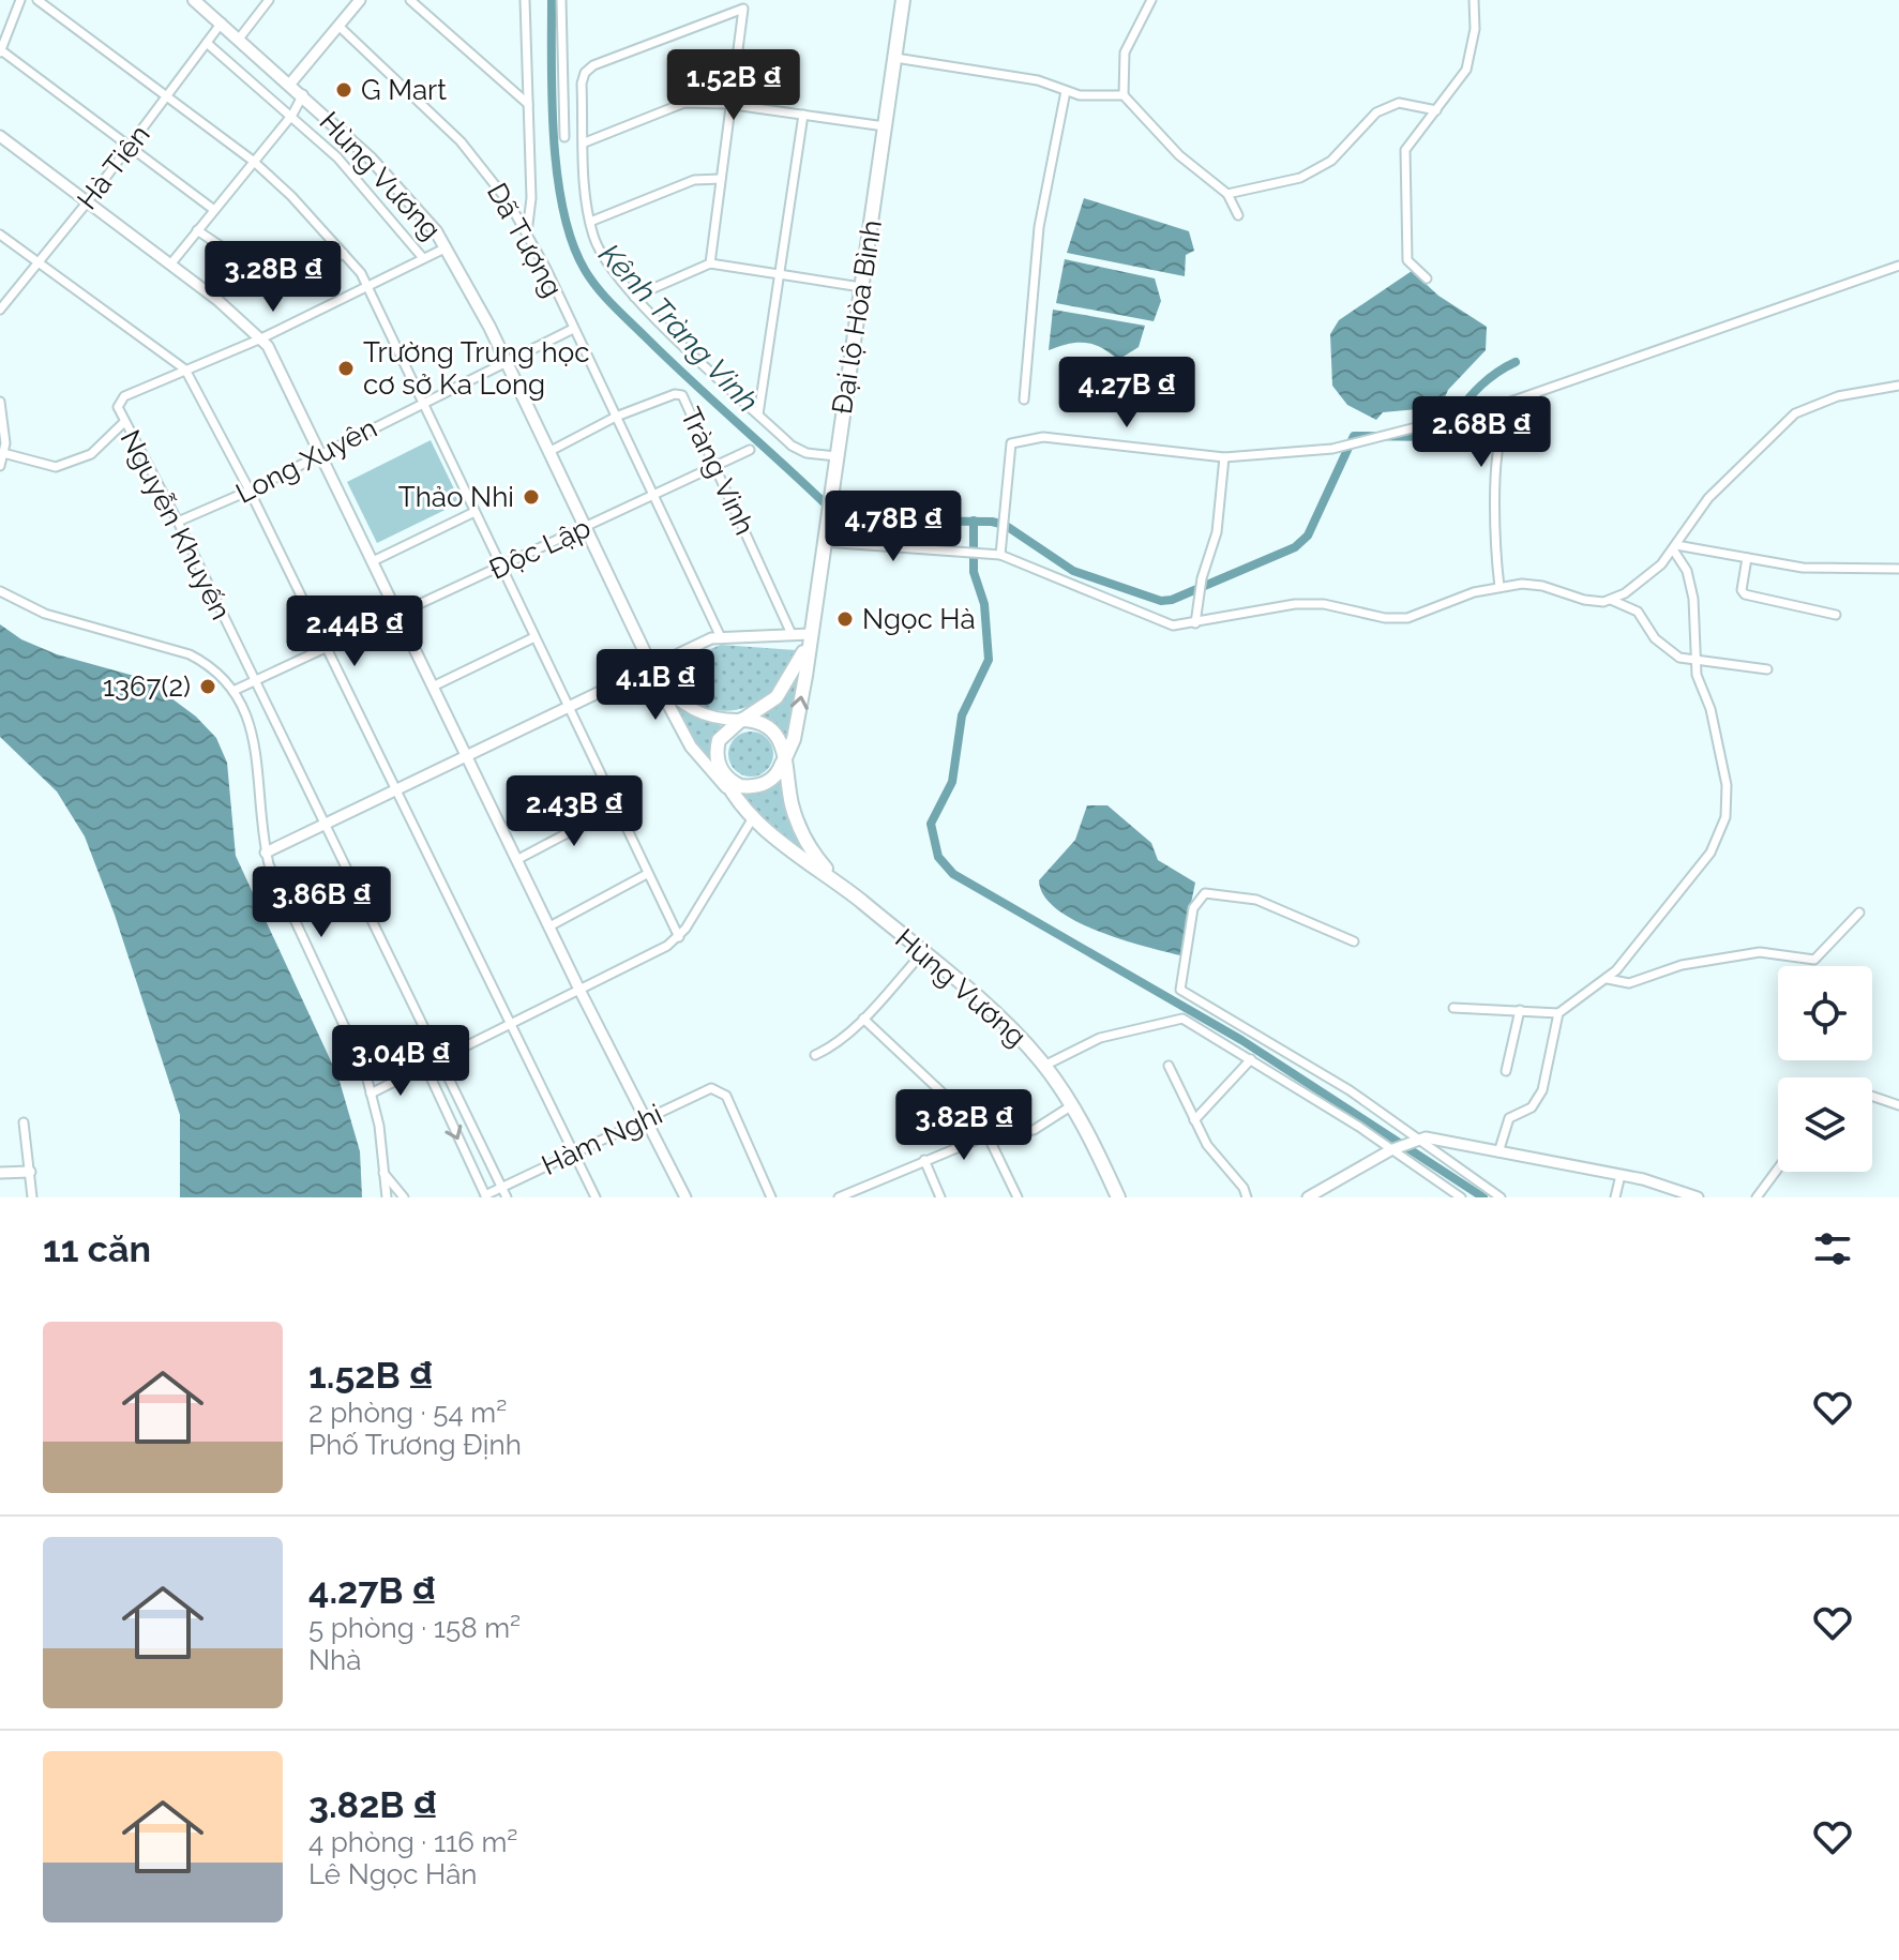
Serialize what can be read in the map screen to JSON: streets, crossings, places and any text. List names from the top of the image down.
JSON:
{
  "streets": {
    "highway": ["Hùng Vương", "Đại lộ Hòa Bình"],
    "street": [
      "Hà Tiên",
      "Dã Tượng",
      "Long Xuyên",
      "Tràng Vinh",
      "Nguyễn Khuyến",
      "Độc Lập",
      "Hàm Nghi"
    ]
  },
  "crossings": [
    ["Hà Tiên", "Hùng Vương"],
    ["Hùng Vương", "Long Xuyên"],
    ["Hùng Vương", "Tràng Vinh"],
    ["Hùng Vương", "Độc Lập"],
    ["Dã Tượng", "Long Xuyên"],
    ["Dã Tượng", "Tràng Vinh"],
    ["Dã Tượng", "Độc Lập"],
    ["Long Xuyên", "Nguyễn Khuyến"],
    ["Tràng Vinh", "Độc Lập"],
    ["Nguyễn Khuyến", "Độc Lập"],
    ["Nguyễn Khuyến", "Hàm Nghi"]
  ],
  "water": ["Kênh Tràng Vinh"],
  "places": [
    "G Mart",
    "Trường Trung học cơ sở Ka Long",
    "Thảo Nhi",
    "Ngọc Hà",
    "1367(2)"
  ],
  "page": {
    "price": [
      "1.52B ₫",
      "3.28B ₫",
      "4.27B ₫",
      "2.68B ₫",
      "4.78B ₫",
      "2.44B ₫",
      "4.1B ₫",
      "2.43B ₫",
      "3.86B ₫",
      "3.04B ₫",
      "3.82B ₫"
    ],
    "heading": "11 căn",
    "list": [
      {
        "name": "1.52B ₫",
        "note": "2 phòng · 54 m² · Phố Trương Định"
      },
      {
        "name": "4.27B ₫",
        "note": "5 phòng · 158 m² · Nhà"
      },
      {
        "name": "3.82B ₫",
        "note": "4 phòng · 116 m² · Lê Ngọc Hân"
      }
    ]
  }
}
